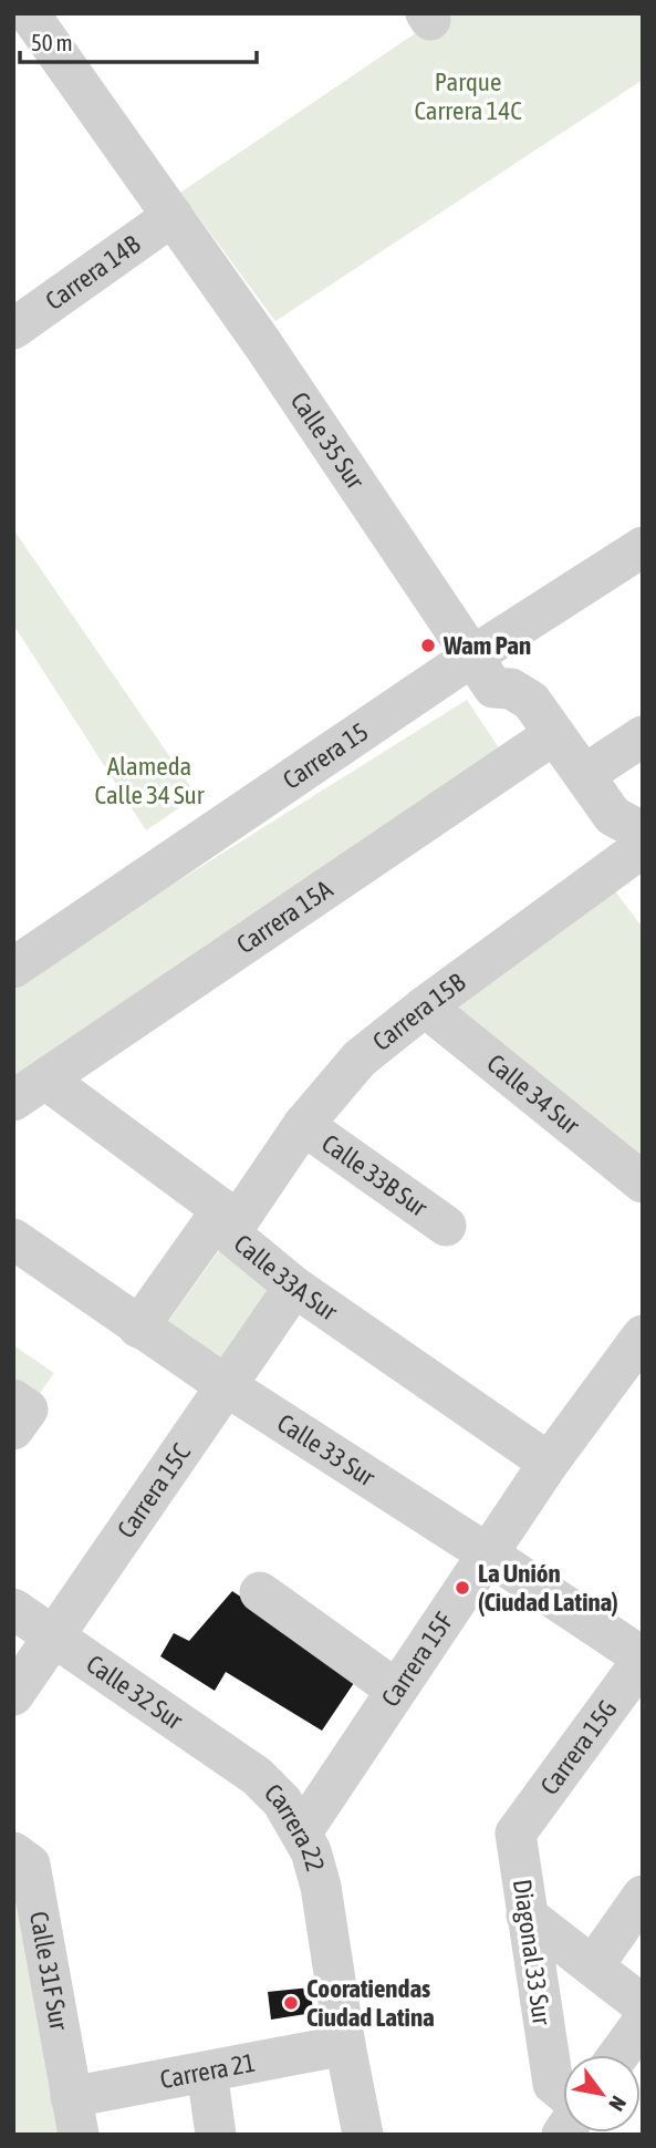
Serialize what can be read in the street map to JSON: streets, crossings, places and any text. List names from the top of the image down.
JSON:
{
  "streets": {
    "street": [
      "Carrera 14B",
      "Calle 35 Sur",
      "Carrera 15",
      "Carrera 15A",
      "Carrera 15B",
      "Calle 34 Sur",
      "Calle 33B Sur",
      "Calle 33A Sur",
      "Calle 33 Sur",
      "Carrera 15C",
      "Carrera 15F",
      "Calle 32 Sur",
      "Carrera 15G",
      "Carrera 22",
      "Diagonal 33 Sur",
      "Calle 31F Sur",
      "Carrera 21"
    ]
  },
  "crossings": [
    ["Carrera 14B", "Calle 35 Sur"],
    ["Calle 35 Sur", "Carrera 15"],
    ["Calle 35 Sur", "Carrera 15A"],
    ["Carrera 15A", "Calle 33A Sur"],
    ["Carrera 15B", "Calle 34 Sur"],
    ["Carrera 15B", "Calle 33B Sur"],
    ["Carrera 15B", "Calle 33A Sur"],
    ["Carrera 15B", "Calle 33 Sur"],
    ["Calle 33A Sur", "Carrera 15C"],
    ["Calle 33A Sur", "Carrera 15F"],
    ["Calle 33 Sur", "Carrera 15C"],
    ["Calle 33 Sur", "Carrera 15F"],
    ["Calle 33 Sur", "Carrera 15G"],
    ["Carrera 15C", "Calle 32 Sur"],
    ["Carrera 15F", "Carrera 22"],
    ["Calle 32 Sur", "Carrera 22"],
    ["Carrera 15G", "Diagonal 33 Sur"],
    ["Carrera 22", "Carrera 21"],
    ["Calle 31F Sur", "Carrera 21"]
  ],
  "parks": ["Parque Carrera 14C", "Alameda Calle 34 Sur"],
  "places": ["Wam Pan", "La Unión (Ciudad Latina)", "Cooratiendas Ciudad Latina"],
  "scale_bar": "50 m",
  "north": "bottom right"
}
